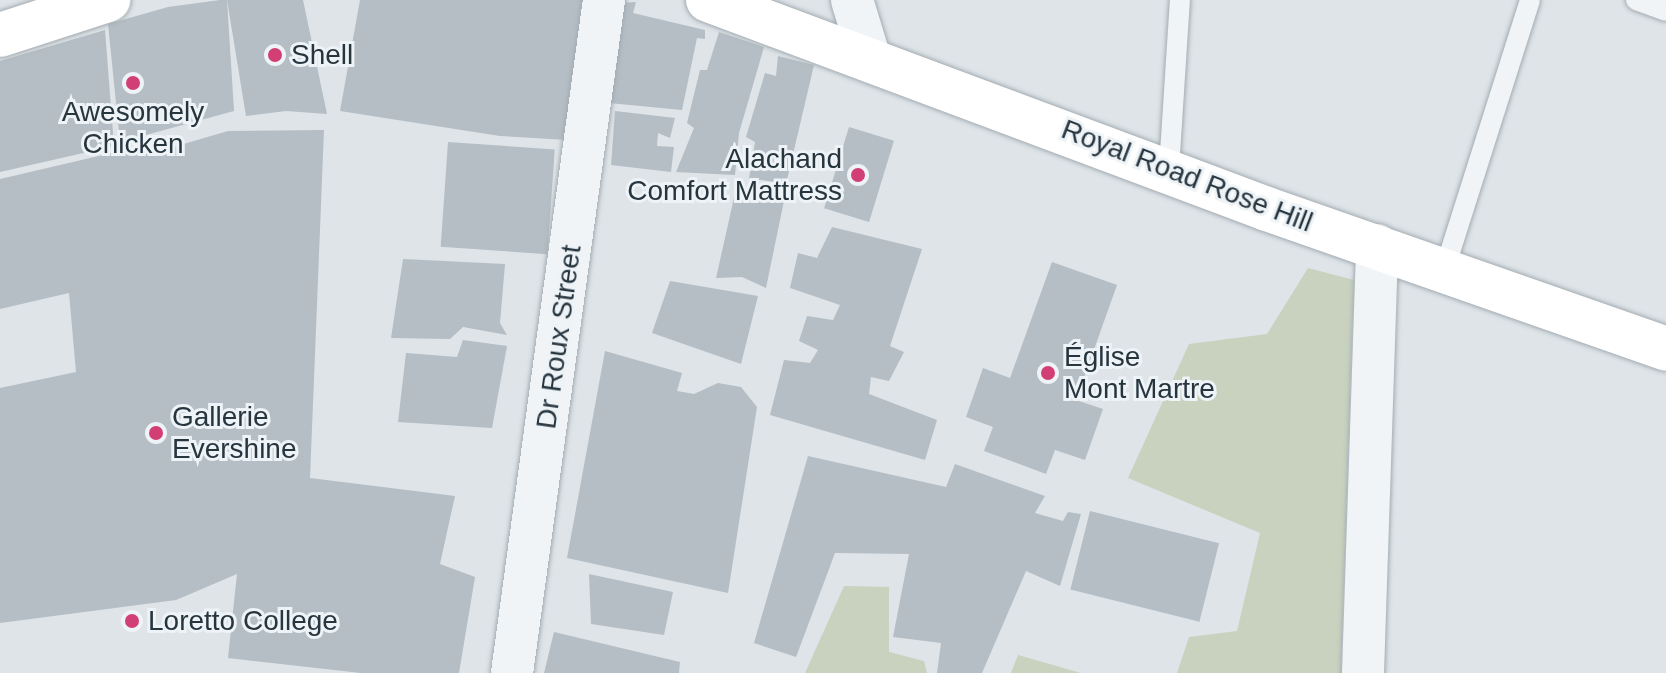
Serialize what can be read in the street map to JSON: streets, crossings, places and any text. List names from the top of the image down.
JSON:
{
  "streets": {
    "main road": ["Royal Road Rose Hill"],
    "street": ["Dr Roux Street"]
  },
  "places": [
    "Shell",
    "Awesomely Chicken",
    "Alachand Comfort Mattress",
    "Église Mont Martre",
    "Gallerie Evershine",
    "Loretto College"
  ]
}
